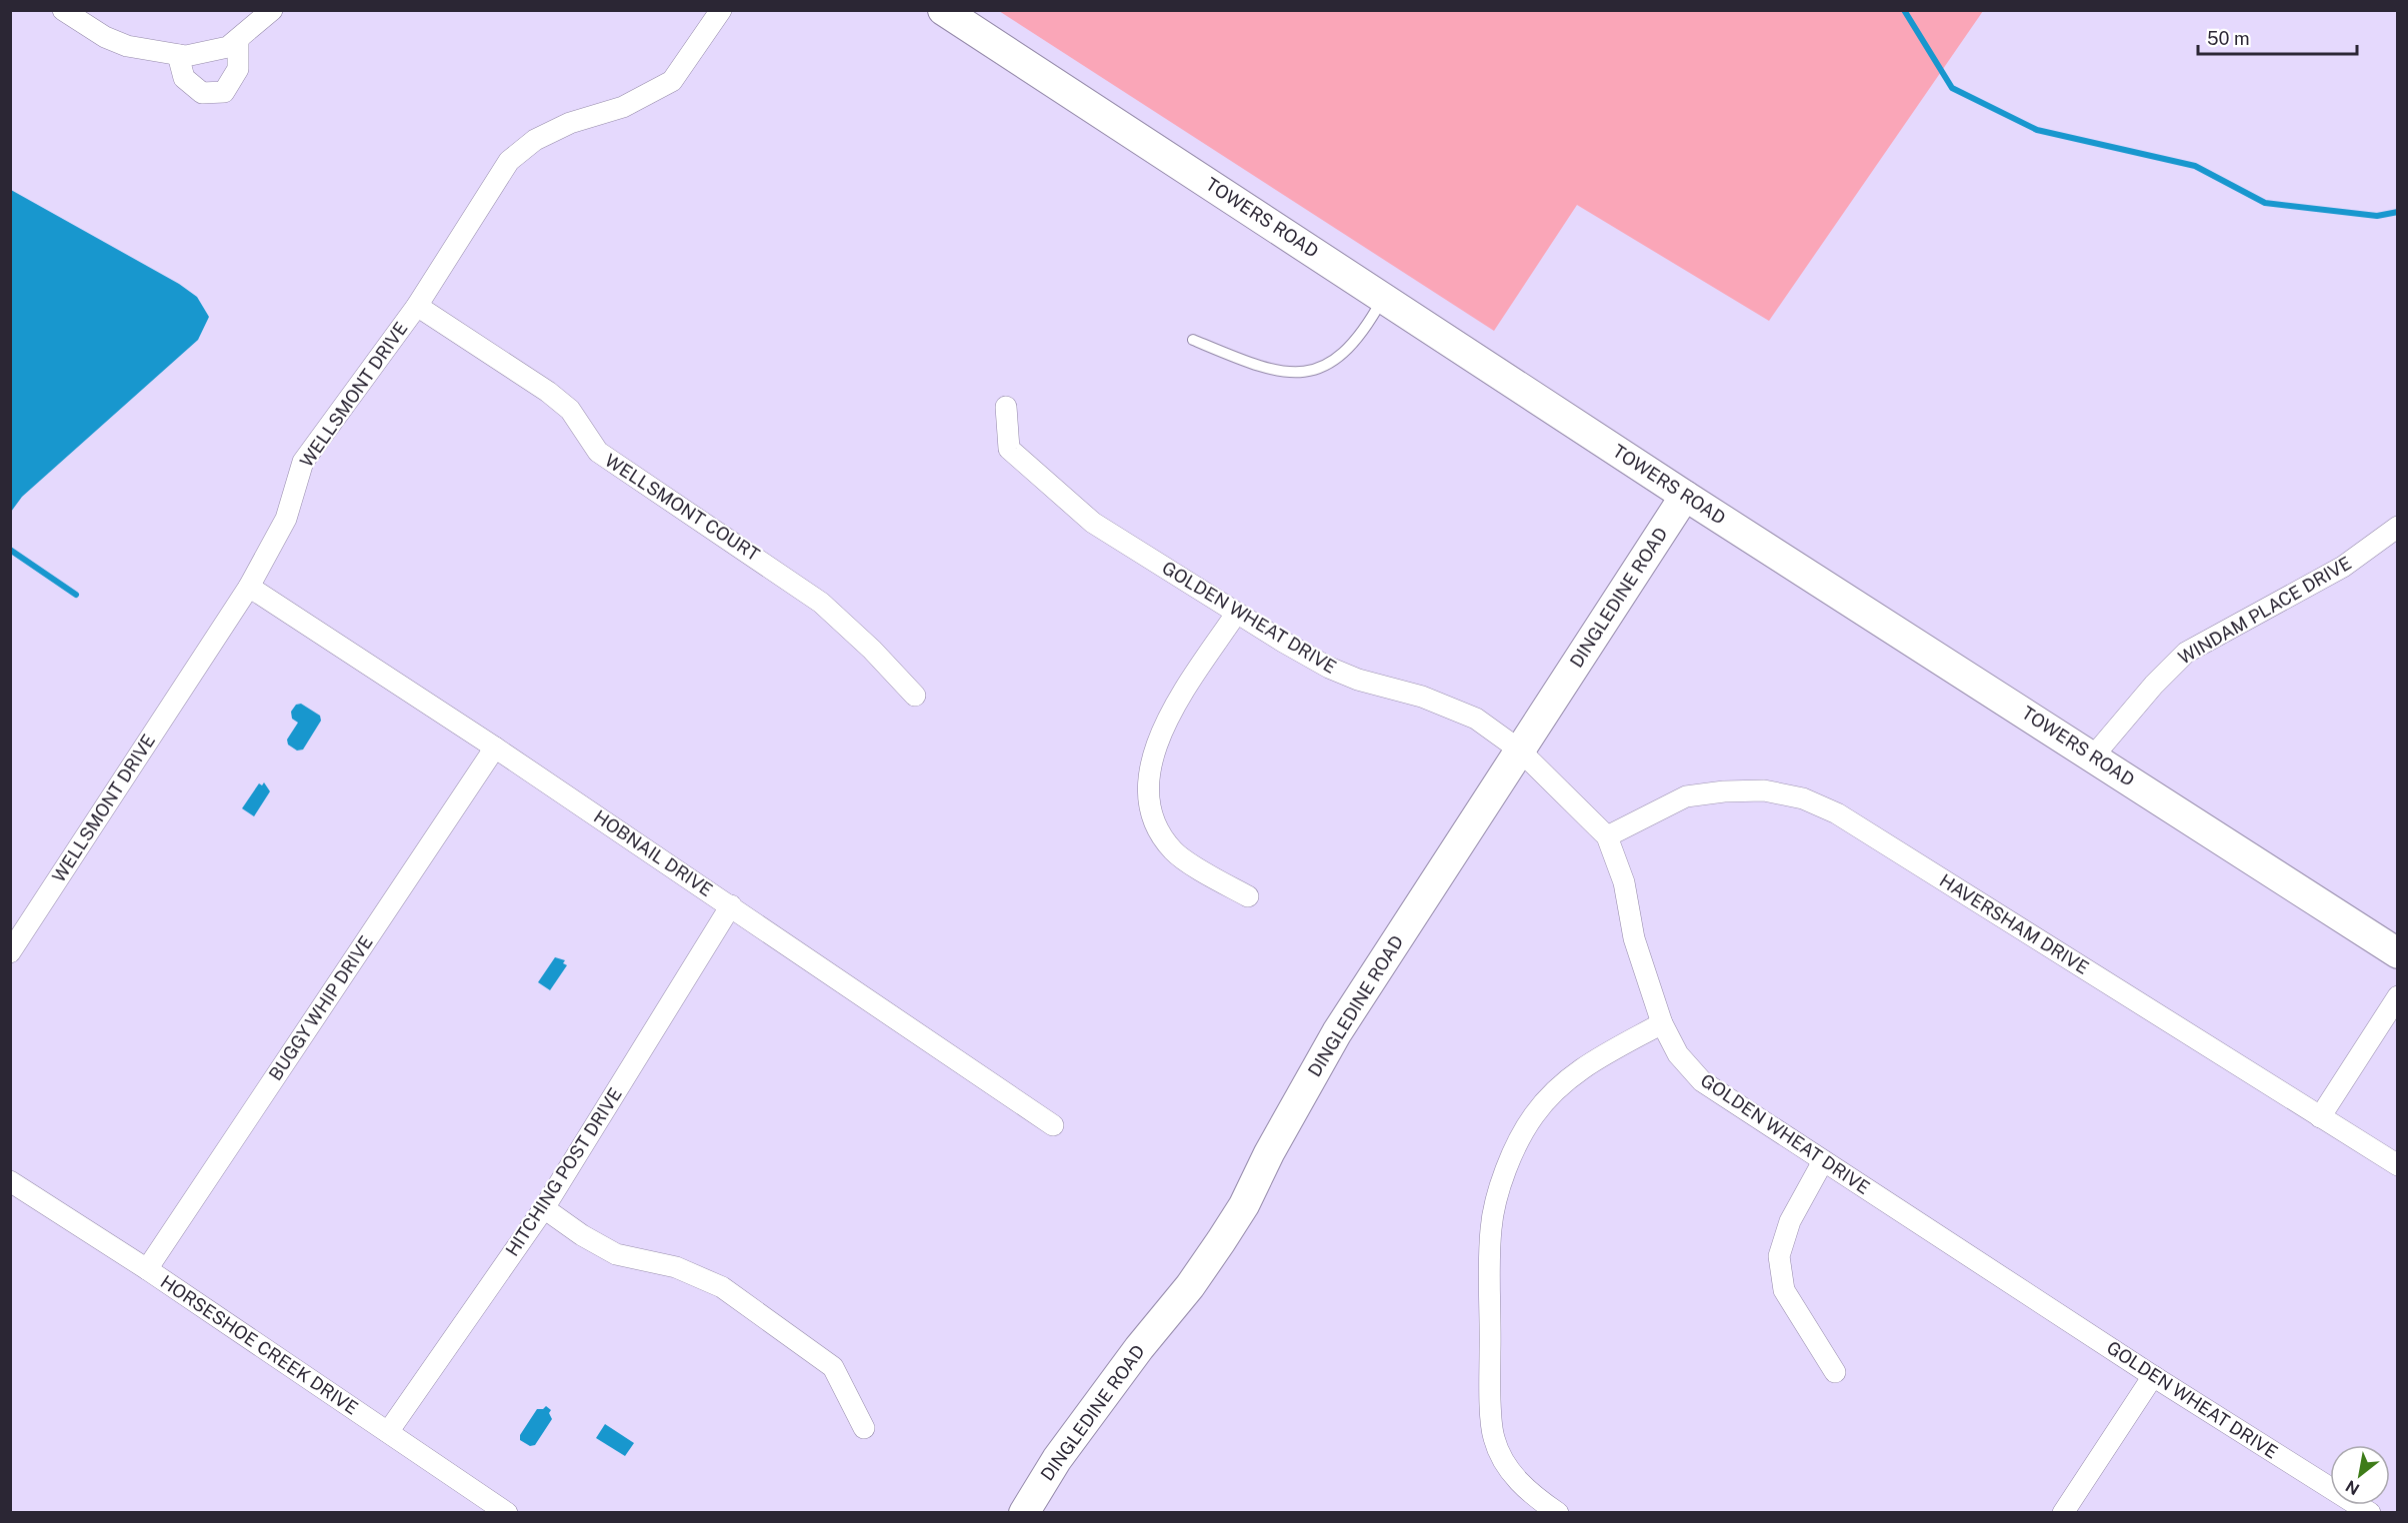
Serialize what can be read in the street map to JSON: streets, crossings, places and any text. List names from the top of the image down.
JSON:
{
  "streets": {
    "main road": ["TOWERS ROAD", "DINGLEDINE ROAD"],
    "street": [
      "WELLSMONT DRIVE",
      "WELLSMONT COURT",
      "WINDAM PLACE DRIVE",
      "GOLDEN WHEAT DRIVE",
      "HOBNAIL DRIVE",
      "HAVERSHAM DRIVE",
      "BUGGY WHIP DRIVE",
      "HITCHING POST DRIVE",
      "HORSESHOE CREEK DRIVE"
    ]
  },
  "crossings": [
    ["TOWERS ROAD", "DINGLEDINE ROAD"],
    ["TOWERS ROAD", "WINDAM PLACE DRIVE"],
    ["WELLSMONT DRIVE", "WELLSMONT COURT"],
    ["WELLSMONT DRIVE", "HOBNAIL DRIVE"],
    ["DINGLEDINE ROAD", "GOLDEN WHEAT DRIVE"],
    ["GOLDEN WHEAT DRIVE", "HAVERSHAM DRIVE"],
    ["HOBNAIL DRIVE", "BUGGY WHIP DRIVE"],
    ["HOBNAIL DRIVE", "HITCHING POST DRIVE"],
    ["BUGGY WHIP DRIVE", "HORSESHOE CREEK DRIVE"],
    ["HITCHING POST DRIVE", "HORSESHOE CREEK DRIVE"]
  ],
  "scale_bar": "50 m",
  "north": "bottom left"
}
